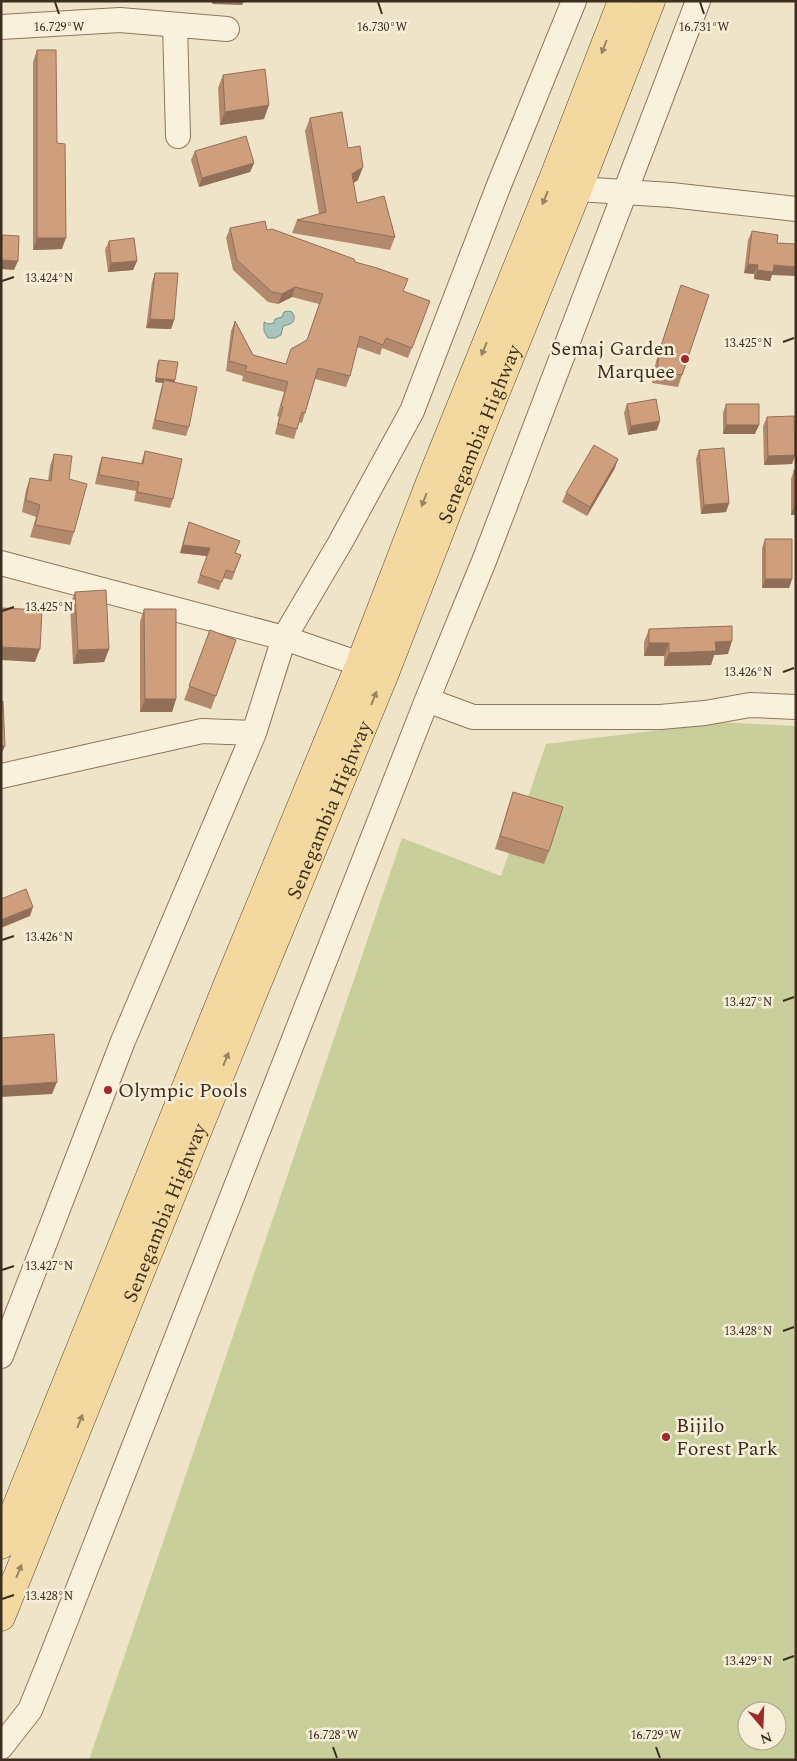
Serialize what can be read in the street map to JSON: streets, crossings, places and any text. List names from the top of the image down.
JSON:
{
  "streets": {
    "main road": ["Senegambia Highway"]
  },
  "places": ["Semaj Garden Marquee", "Olympic Pools", "Bijilo Forest Park"],
  "north": "bottom",
  "coordinates": [
    "16.730°W",
    "16.731°W",
    "16.729°W",
    "13.424°N",
    "13.425°N",
    "13.426°N",
    "13.427°N",
    "13.428°N",
    "13.429°N",
    "16.728°W"
  ]
}
